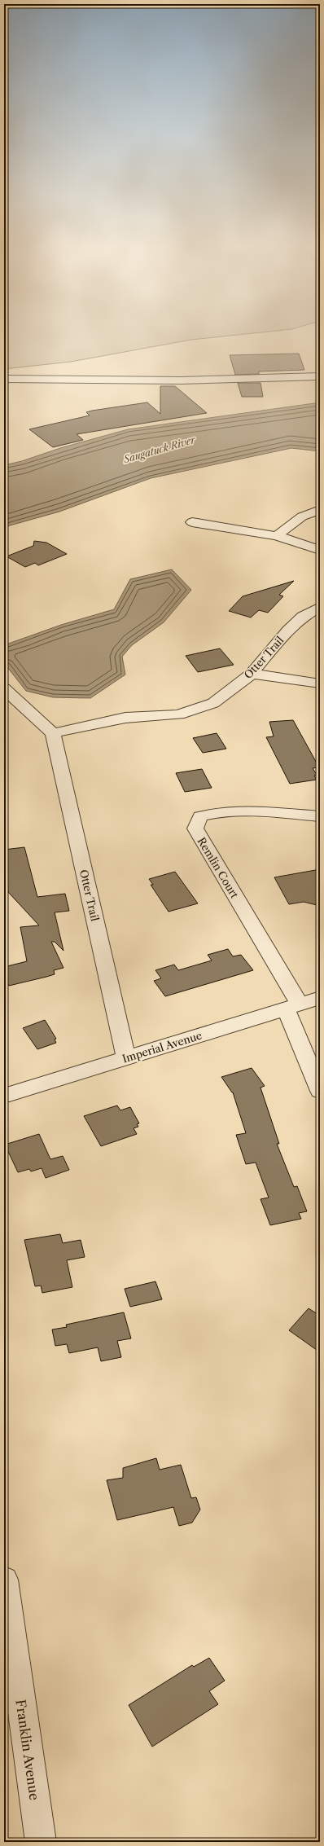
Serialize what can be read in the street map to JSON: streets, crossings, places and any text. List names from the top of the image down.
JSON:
{
  "streets": {
    "street": [
      "Otter Trail",
      "Remlin Court",
      "Imperial Avenue",
      "Franklin Avenue"
    ]
  },
  "crossings": [
    ["Otter Trail", "Imperial Avenue"],
    ["Remlin Court", "Imperial Avenue"]
  ],
  "water": ["Saugatuck River"]
}
